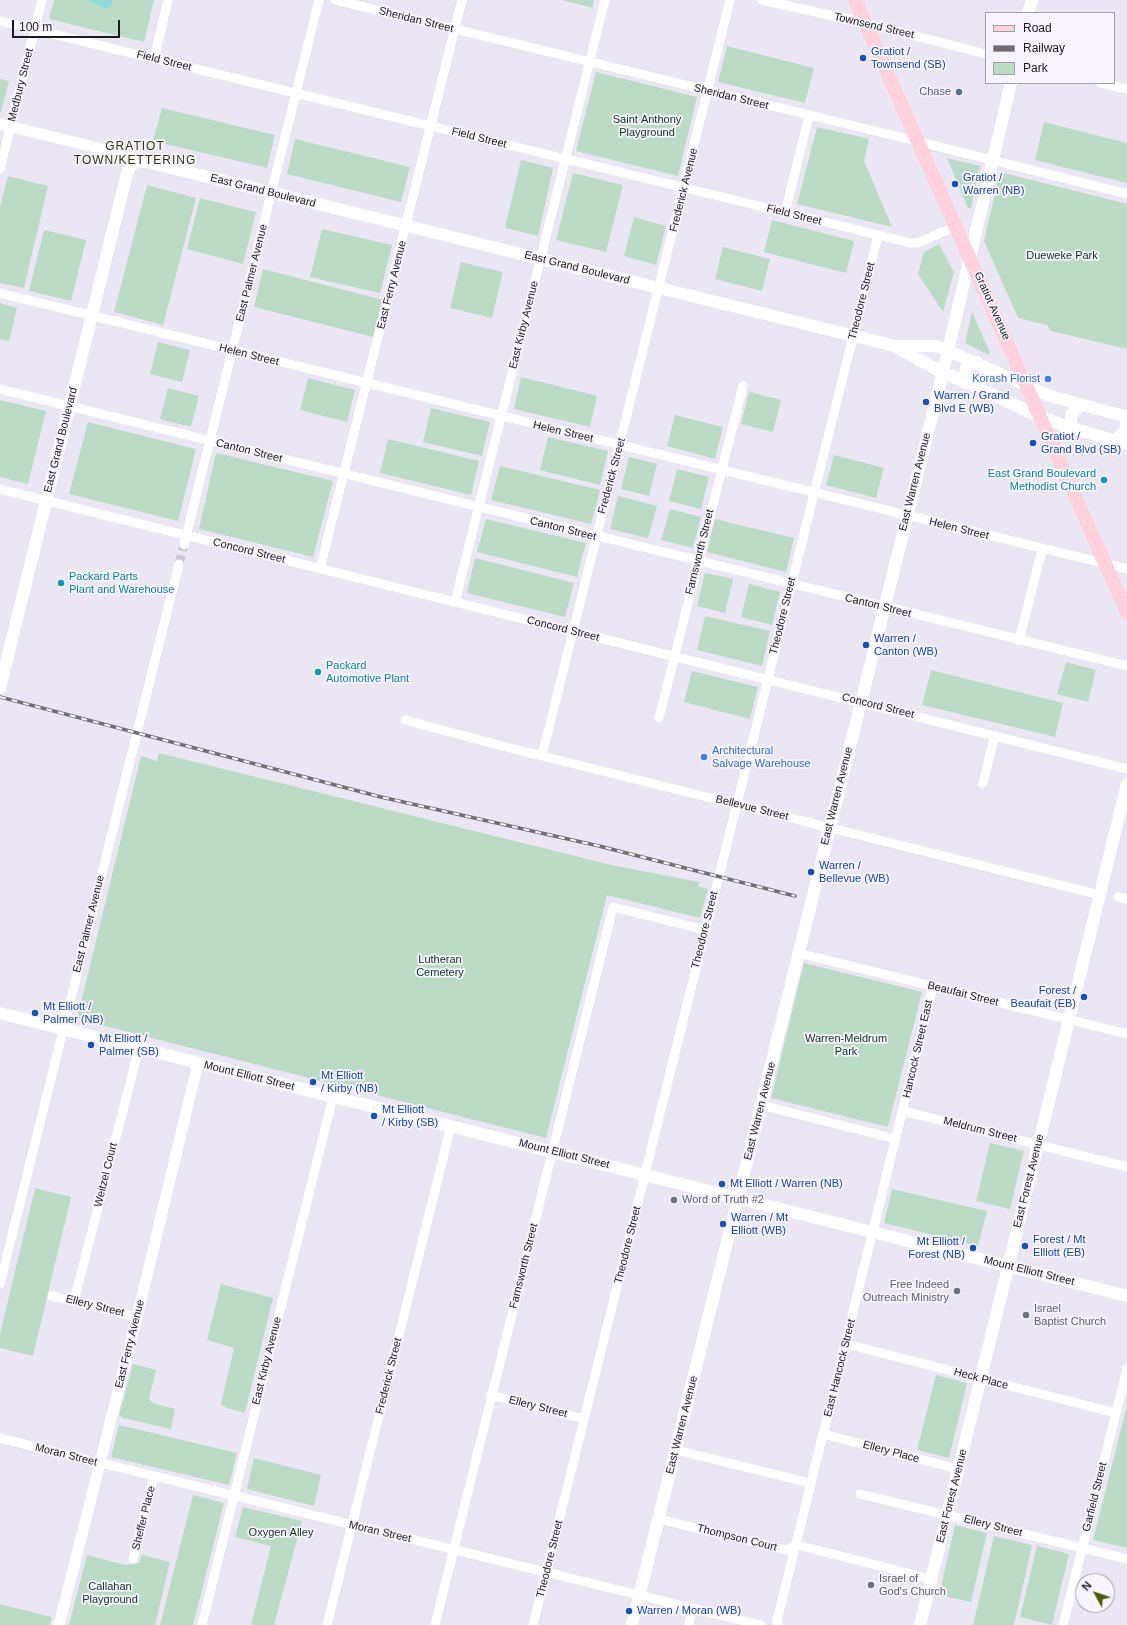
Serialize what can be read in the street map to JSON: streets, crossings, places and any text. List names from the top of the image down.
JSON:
{
  "streets": {
    "main road": [
      "East Grand Boulevard",
      "Gratiot Avenue",
      "East Warren Avenue",
      "Mount Elliott Street",
      "East Forest Avenue"
    ],
    "street": [
      "Sheridan Street",
      "Townsend Street",
      "Field Street",
      "Medbury Street",
      "Frederick Avenue",
      "East Palmer Avenue",
      "East Ferry Avenue",
      "Theodore Street",
      "East Kirby Avenue",
      "Helen Street",
      "Canton Street",
      "Frederick Street",
      "Concord Street",
      "Farnsworth Street",
      "Bellevue Street",
      "Beaufait Street",
      "Hancock Street East",
      "Meldrum Street",
      "Weitzel Court",
      "Ellery Street",
      "East Hancock Street",
      "Heck Place",
      "Ellery Place",
      "Moran Street",
      "Garfield Street",
      "Sheffer Place",
      "Thompson Court"
    ]
  },
  "crossings": [
    ["Sheridan Street", "Frederick Avenue"],
    ["Sheridan Street", "East Ferry Avenue"],
    ["Sheridan Street", "Gratiot Avenue"],
    ["Sheridan Street", "East Kirby Avenue"],
    ["Sheridan Street", "East Warren Avenue"],
    ["Townsend Street", "Gratiot Avenue"],
    ["Field Street", "Medbury Street"],
    ["Field Street", "Frederick Avenue"],
    ["Field Street", "East Palmer Avenue"],
    ["Field Street", "East Ferry Avenue"],
    ["Field Street", "Theodore Street"],
    ["Field Street", "Gratiot Avenue"],
    ["Field Street", "East Kirby Avenue"],
    ["Frederick Avenue", "East Grand Boulevard"],
    ["Frederick Avenue", "Frederick Street"],
    ["East Grand Boulevard", "East Palmer Avenue"],
    ["East Grand Boulevard", "East Ferry Avenue"],
    ["East Grand Boulevard", "Theodore Street"],
    ["East Grand Boulevard", "Gratiot Avenue"],
    ["East Grand Boulevard", "East Kirby Avenue"],
    ["East Grand Boulevard", "Helen Street"],
    ["East Grand Boulevard", "Canton Street"],
    ["East Grand Boulevard", "Frederick Street"],
    ["East Grand Boulevard", "East Warren Avenue"],
    ["East Grand Boulevard", "Concord Street"],
    ["East Palmer Avenue", "Helen Street"],
    ["East Palmer Avenue", "Canton Street"],
    ["East Palmer Avenue", "Concord Street"],
    ["East Palmer Avenue", "Mount Elliott Street"],
    ["East Ferry Avenue", "Helen Street"],
    ["East Ferry Avenue", "Canton Street"],
    ["East Ferry Avenue", "Concord Street"],
    ["East Ferry Avenue", "Mount Elliott Street"],
    ["East Ferry Avenue", "Ellery Street"],
    ["East Ferry Avenue", "Moran Street"],
    ["Theodore Street", "Helen Street"],
    ["Theodore Street", "Canton Street"],
    ["Theodore Street", "Concord Street"],
    ["Theodore Street", "Farnsworth Street"],
    ["Theodore Street", "Bellevue Street"],
    ["Theodore Street", "Mount Elliott Street"],
    ["Theodore Street", "Ellery Street"],
    ["Theodore Street", "Moran Street"],
    ["Gratiot Avenue", "Helen Street"],
    ["Gratiot Avenue", "East Warren Avenue"],
    ["East Kirby Avenue", "Helen Street"],
    ["East Kirby Avenue", "Canton Street"],
    ["East Kirby Avenue", "Concord Street"],
    ["East Kirby Avenue", "Mount Elliott Street"],
    ["East Kirby Avenue", "Moran Street"],
    ["Helen Street", "Frederick Street"],
    ["Helen Street", "East Warren Avenue"],
    ["Helen Street", "Farnsworth Street"],
    ["Canton Street", "Frederick Street"],
    ["Canton Street", "East Warren Avenue"],
    ["Canton Street", "Farnsworth Street"],
    ["Frederick Street", "Concord Street"],
    ["Frederick Street", "Bellevue Street"],
    ["Frederick Street", "Mount Elliott Street"],
    ["Frederick Street", "Moran Street"],
    ["East Warren Avenue", "Concord Street"],
    ["East Warren Avenue", "Bellevue Street"],
    ["East Warren Avenue", "Beaufait Street"],
    ["East Warren Avenue", "Mount Elliott Street"],
    ["East Warren Avenue", "Moran Street"],
    ["East Warren Avenue", "Thompson Court"],
    ["Concord Street", "Farnsworth Street"],
    ["Farnsworth Street", "Mount Elliott Street"],
    ["Farnsworth Street", "Ellery Street"],
    ["Farnsworth Street", "Moran Street"],
    ["Bellevue Street", "East Forest Avenue"],
    ["Beaufait Street", "Hancock Street East"],
    ["Beaufait Street", "East Forest Avenue"],
    ["Hancock Street East", "Meldrum Street"],
    ["Hancock Street East", "East Hancock Street"],
    ["Mount Elliott Street", "Weitzel Court"],
    ["Mount Elliott Street", "East Forest Avenue"],
    ["Mount Elliott Street", "East Hancock Street"],
    ["Meldrum Street", "East Forest Avenue"],
    ["Meldrum Street", "East Hancock Street"],
    ["Weitzel Court", "Ellery Street"],
    ["East Forest Avenue", "Ellery Street"],
    ["East Forest Avenue", "Heck Place"],
    ["East Forest Avenue", "Ellery Place"],
    ["East Forest Avenue", "Thompson Court"],
    ["Ellery Street", "Garfield Street"],
    ["East Hancock Street", "Heck Place"],
    ["East Hancock Street", "Ellery Place"],
    ["East Hancock Street", "Thompson Court"],
    ["Heck Place", "Garfield Street"],
    ["Moran Street", "Sheffer Place"]
  ],
  "districts": ["GRATIOT TOWN/KETTERING"],
  "parks": [
    "Saint Anthony Playground",
    "Dueweke Park",
    "Lutheran Cemetery",
    "Warren-Meldrum Park",
    "Oxygen Alley",
    "Callahan Playground"
  ],
  "places": [
    "Gratiot / Townsend (SB)",
    "Chase",
    "Gratiot / Warren (NB)",
    "Korash Florist",
    "Warren / Grand Blvd E (WB)",
    "Gratiot / Grand Blvd (SB)",
    "East Grand Boulevard Methodist Church",
    "Packard Parts Plant and Warehouse",
    "Warren / Canton (WB)",
    "Packard Automotive Plant",
    "Architectural Salvage Warehouse",
    "Warren / Bellevue (WB)",
    "Forest / Beaufait (EB)",
    "Mt Elliott / Palmer (NB)",
    "Mt Elliott / Palmer (SB)",
    "Mt Elliott / Kirby (NB)",
    "Mt Elliott / Kirby (SB)",
    "Mt Elliott / Warren (NB)",
    "Word of Truth #2",
    "Warren / Mt Elliott (WB)",
    "Forest / Mt Elliott (EB)",
    "Mt Elliott / Forest (NB)",
    "Free Indeed Outreach Ministry",
    "Israel Baptist Church",
    "Israel of God's Church",
    "Warren / Moran (WB)"
  ],
  "legend": ["Road", "Railway", "Park"],
  "scale_bar": "100 m",
  "north": "top left"
}
